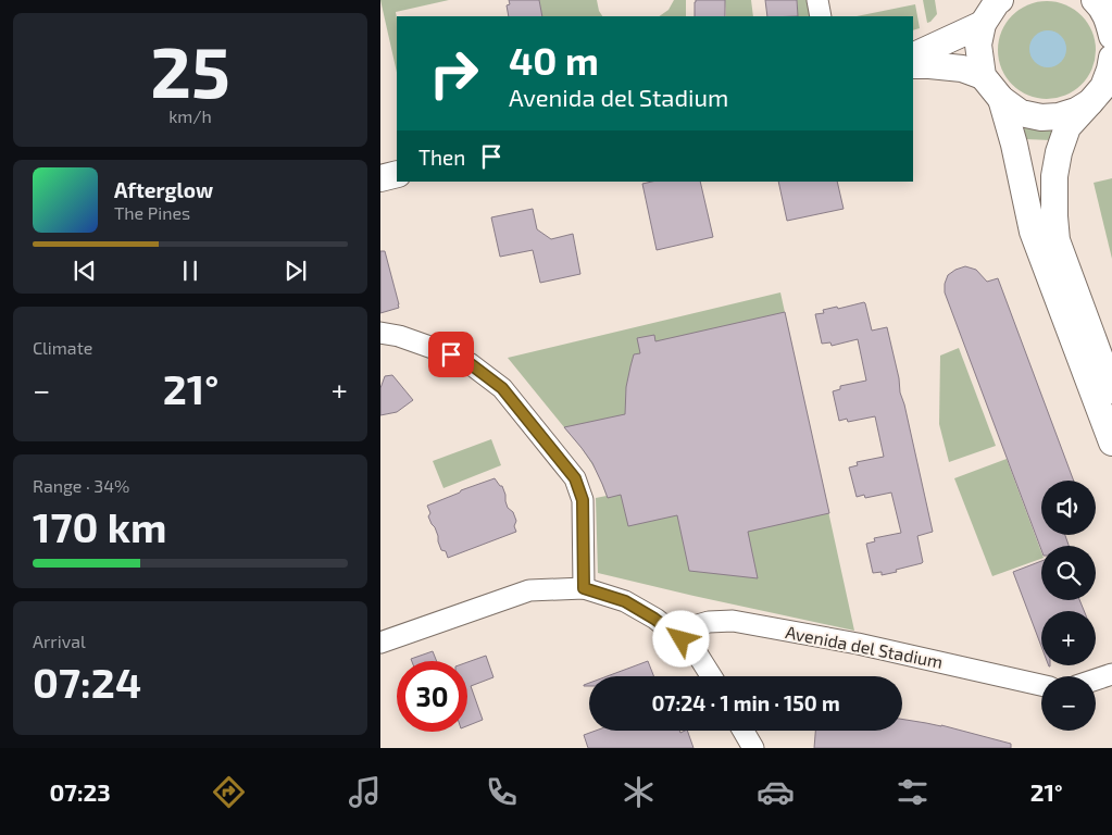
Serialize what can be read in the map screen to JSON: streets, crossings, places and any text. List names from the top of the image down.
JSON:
{
  "streets": {
    "street": ["Avenida del Stadium"]
  },
  "page": {
    "tile": [
      ["25", "km/h"],
      "Climate",
      ["Range · 34%", "170 km"],
      ["Arrival", "07:24"]
    ],
    "turn": ["40 m", "Avenida del Stadium"],
    "then": "Then",
    "song": ["Afterglow", "The Pines"],
    "heat": ["−", "21°", "+"],
    "map_buttons": ["+", "−"],
    "limit": "30",
    "trip": "07:24 · 1 min · 150 m",
    "tabs": ["07:23", "21°"]
  }
}
